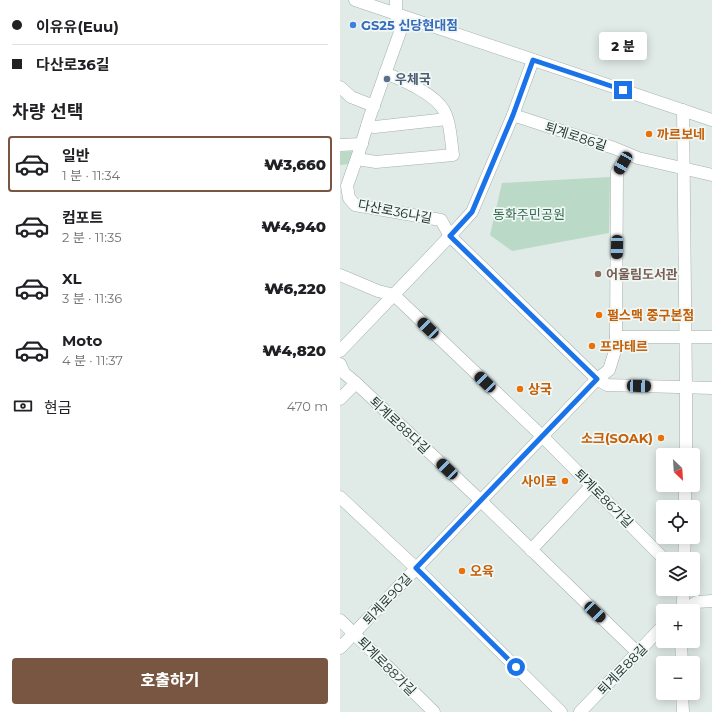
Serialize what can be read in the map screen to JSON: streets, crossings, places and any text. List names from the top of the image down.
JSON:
{
  "streets": {
    "street": [
      "퇴계로86길",
      "다산로36나길",
      "퇴계로88다길",
      "퇴계로86가길",
      "퇴계로90길",
      "퇴계로88가길",
      "퇴계로88길"
    ]
  },
  "crossings": [
    ["퇴계로88다길", "퇴계로90길"],
    ["퇴계로88다길", "퇴계로88길"],
    ["퇴계로90길", "퇴계로88가길"]
  ],
  "parks": ["동화주민공원"],
  "places": [
    "GS25 신당현대점",
    "우체국",
    "까르보네",
    "어울림도서관",
    "펄스맥 중구본점",
    "프라테르",
    "상국",
    "소크(SOAK)",
    "사이로",
    "오육"
  ],
  "north": "bottom right",
  "page": {
    "banner": ["이유유(Euu)", "다산로36길"],
    "bubble": "2 분",
    "heading": "차량 선택",
    "list": [
      {
        "name": "일반",
        "note": "1 분 · 11:34",
        "value": "₩3,660"
      },
      {
        "name": "컴포트",
        "note": "2 분 · 11:35",
        "value": "₩4,940"
      },
      {
        "name": "XL",
        "note": "3 분 · 11:36",
        "value": "₩6,220"
      },
      {
        "name": "Moto",
        "note": "4 분 · 11:37",
        "value": "₩4,820"
      }
    ],
    "pay": ["현금", "470 m"],
    "map_buttons": ["+", "−"],
    "buttons": "호출하기"
  }
}
